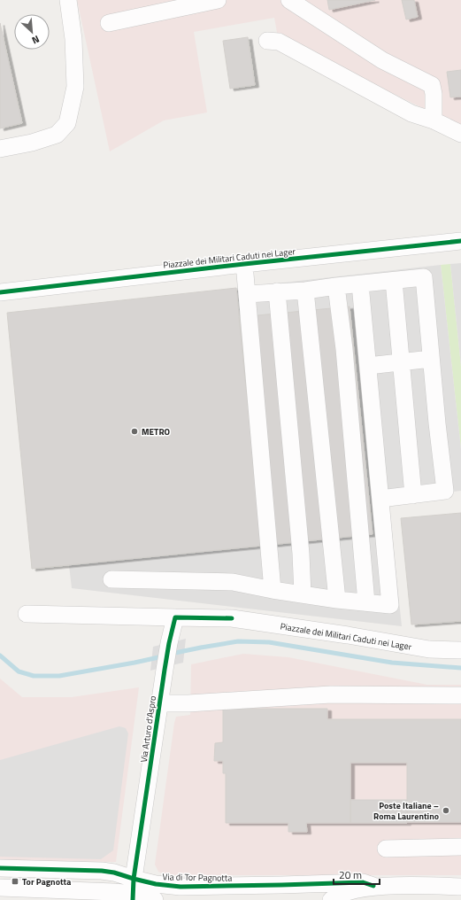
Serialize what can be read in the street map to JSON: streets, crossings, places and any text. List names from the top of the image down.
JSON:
{
  "streets": {
    "street": ["Piazzale dei Militari Caduti nei Lager", "Via Arturo d'Aspro", "Via di Tor Pagnotta"]
  },
  "crossings": [
    ["Piazzale dei Militari Caduti nei Lager", "Via Arturo d'Aspro"],
    ["Via Arturo d'Aspro", "Via di Tor Pagnotta"]
  ],
  "places": {
    "other": ["METRO", "Poste Italiane – Roma Laurentino"],
    "transit": ["Tor Pagnotta"]
  },
  "scale_bar": "20 m",
  "north": "bottom right"
}
